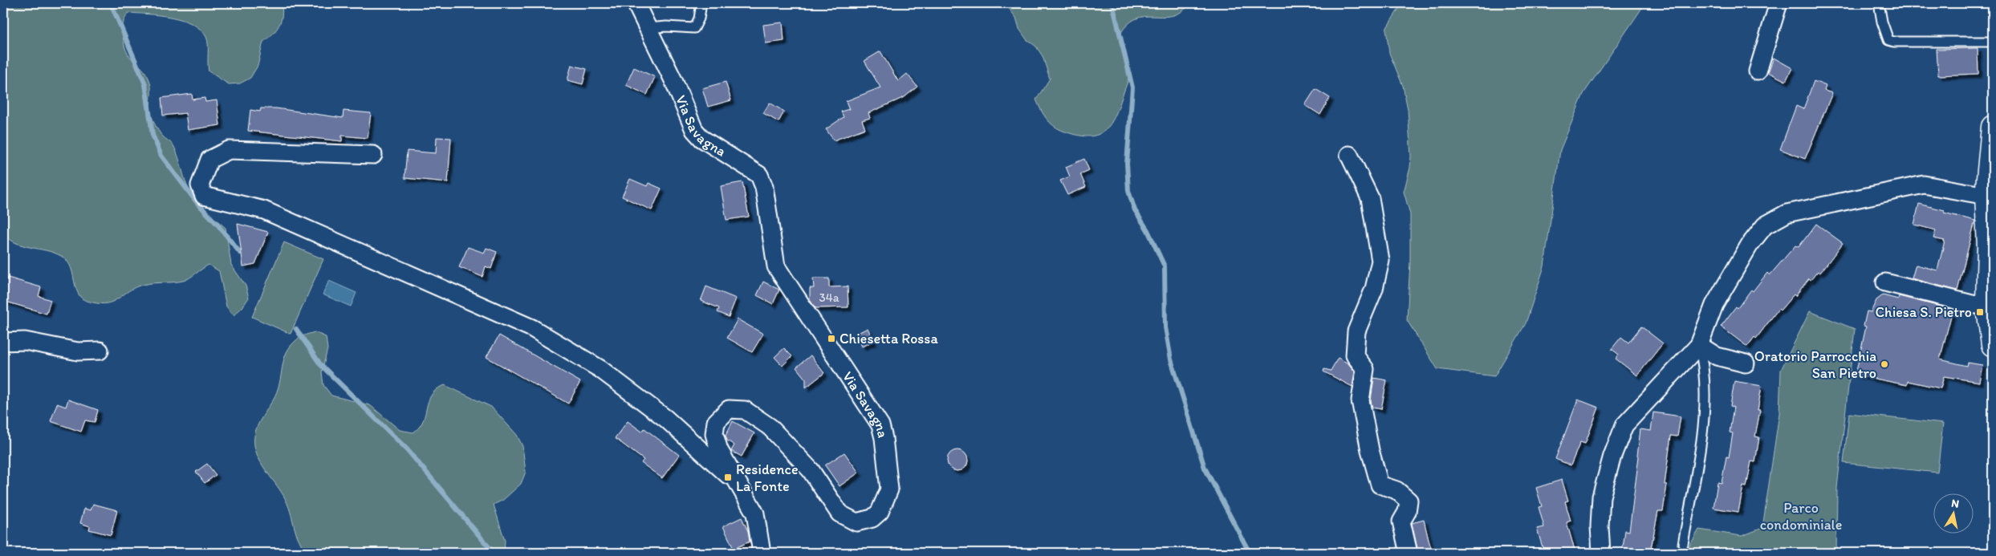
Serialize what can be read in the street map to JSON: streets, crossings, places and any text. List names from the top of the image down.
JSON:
{
  "streets": {
    "street": ["Via Savagna"]
  },
  "parks": ["Parco condominiale"],
  "places": {
    "transit": ["Chiesa S. Pietro", "Chiesetta Rossa", "Residence La Fonte"],
    "other": ["Oratorio Parrocchia San Pietro"]
  },
  "house_numbers": ["34a"],
  "north": "top"
}
